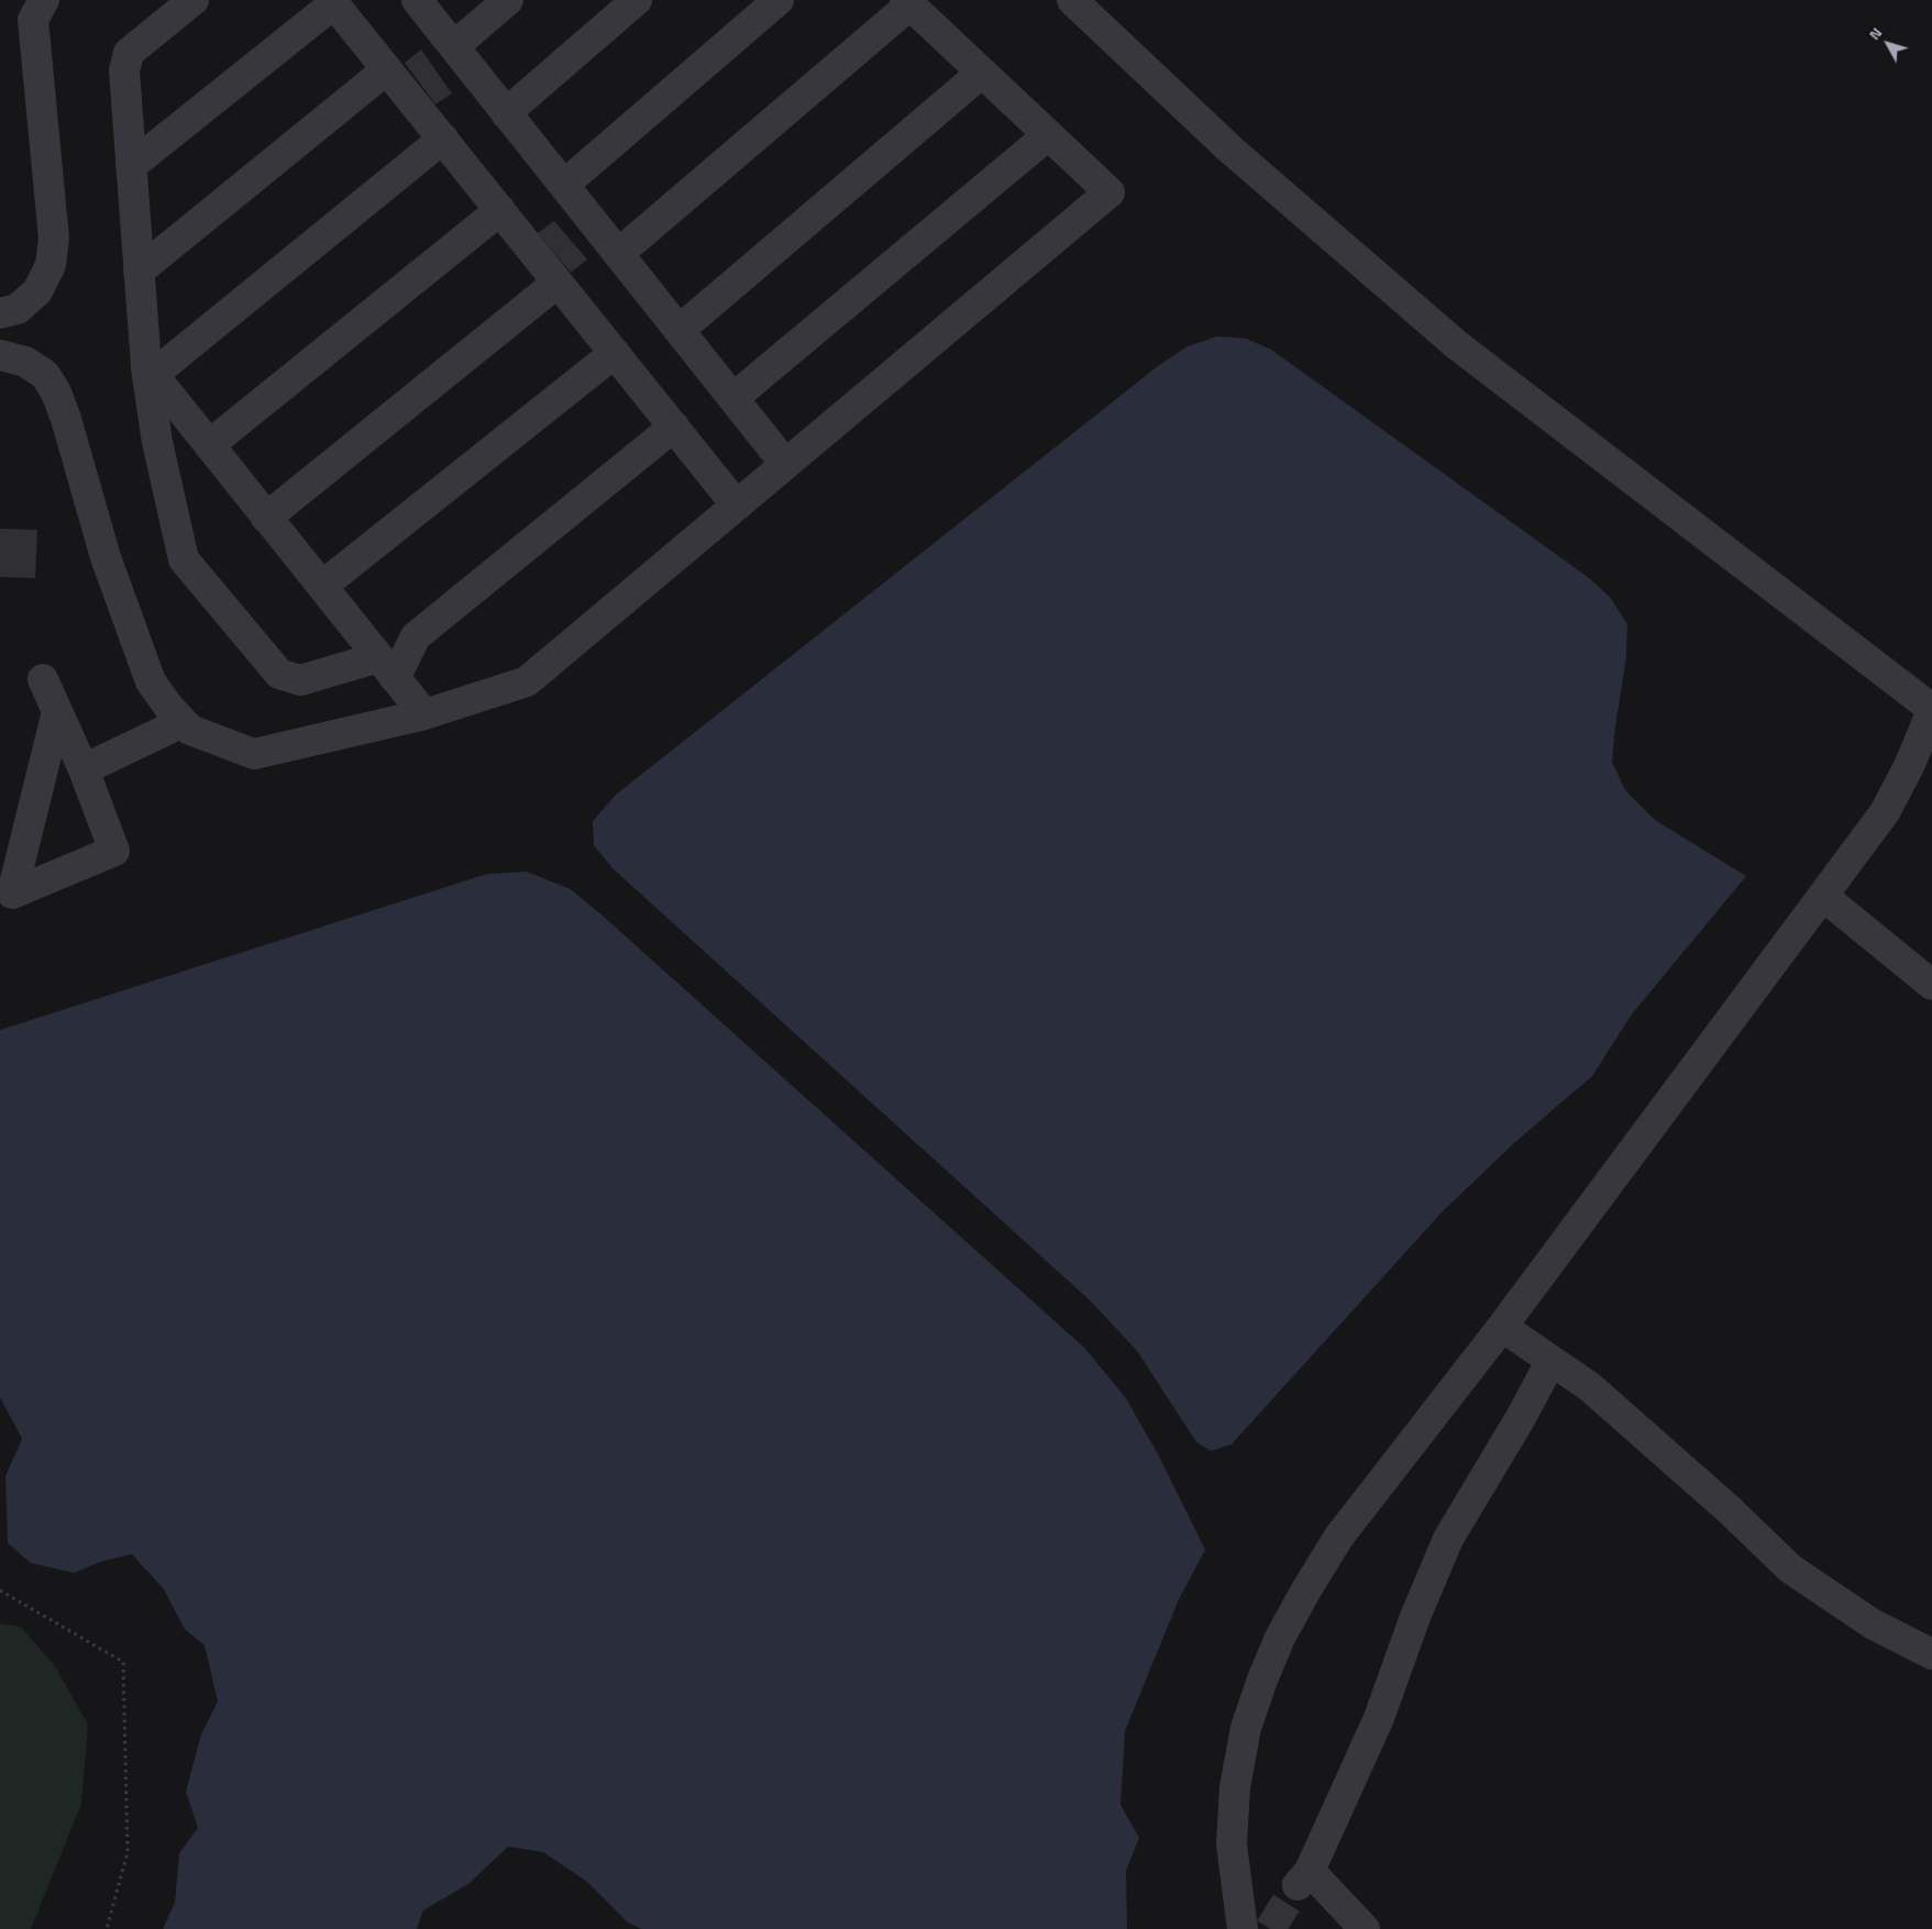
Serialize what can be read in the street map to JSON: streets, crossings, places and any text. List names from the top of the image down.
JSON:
{
  "north": "top left"
}
